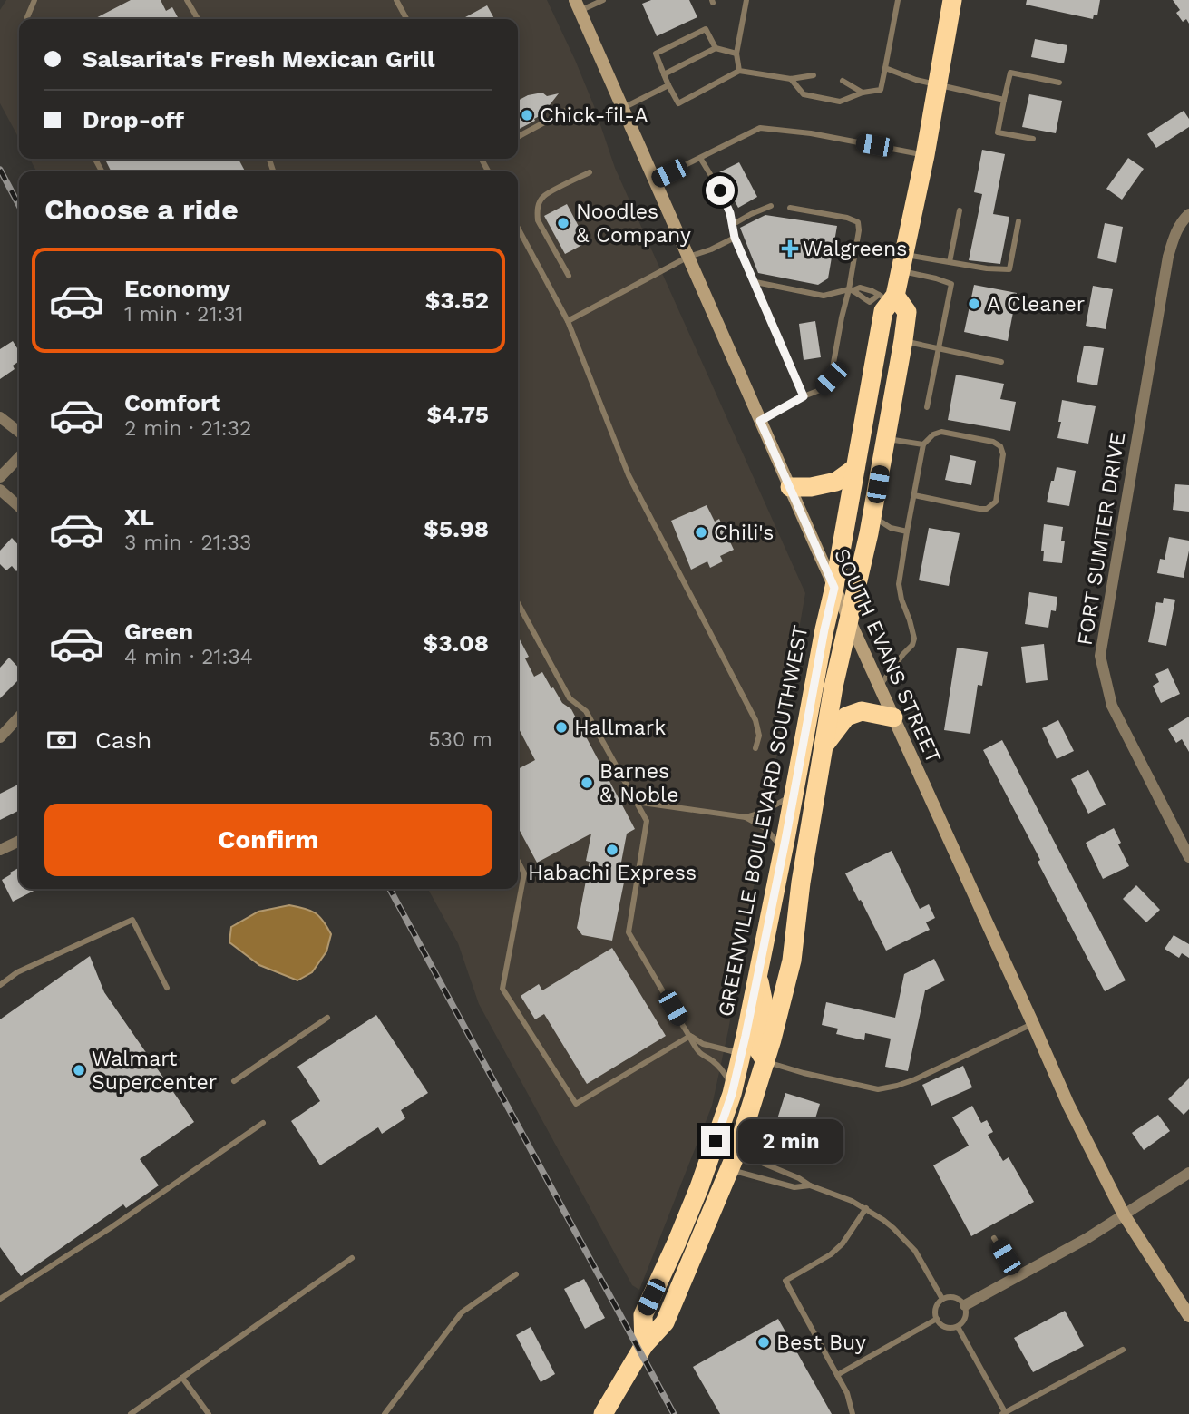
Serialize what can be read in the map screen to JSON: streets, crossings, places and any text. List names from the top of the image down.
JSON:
{
  "streets": {
    "highway": ["GREENVILLE BOULEVARD SOUTHWEST"],
    "main road": ["SOUTH EVANS STREET"],
    "street": ["FORT SUMTER DRIVE"]
  },
  "crossings": [
    ["SOUTH EVANS STREET", "GREENVILLE BOULEVARD SOUTHWEST"]
  ],
  "places": {
    "other": [
      "Chick-fil-A",
      "Noodles & Company",
      "A Cleaner",
      "Chili's",
      "Hallmark",
      "Barnes & Noble",
      "Habachi Express",
      "Walmart Supercenter",
      "Best Buy"
    ],
    "health": ["Walgreens"]
  },
  "page": {
    "banner": ["Salsarita's Fresh Mexican Grill", "Drop-off"],
    "heading": "Choose a ride",
    "list": [
      {
        "name": "Economy",
        "note": "1 min · 21:31",
        "value": "$3.52"
      },
      {
        "name": "Comfort",
        "note": "2 min · 21:32",
        "value": "$4.75"
      },
      {
        "name": "XL",
        "note": "3 min · 21:33",
        "value": "$5.98"
      },
      {
        "name": "Green",
        "note": "4 min · 21:34",
        "value": "$3.08"
      }
    ],
    "pay": ["Cash", "530 m"],
    "buttons": "Confirm",
    "bubble": "2 min"
  }
}
